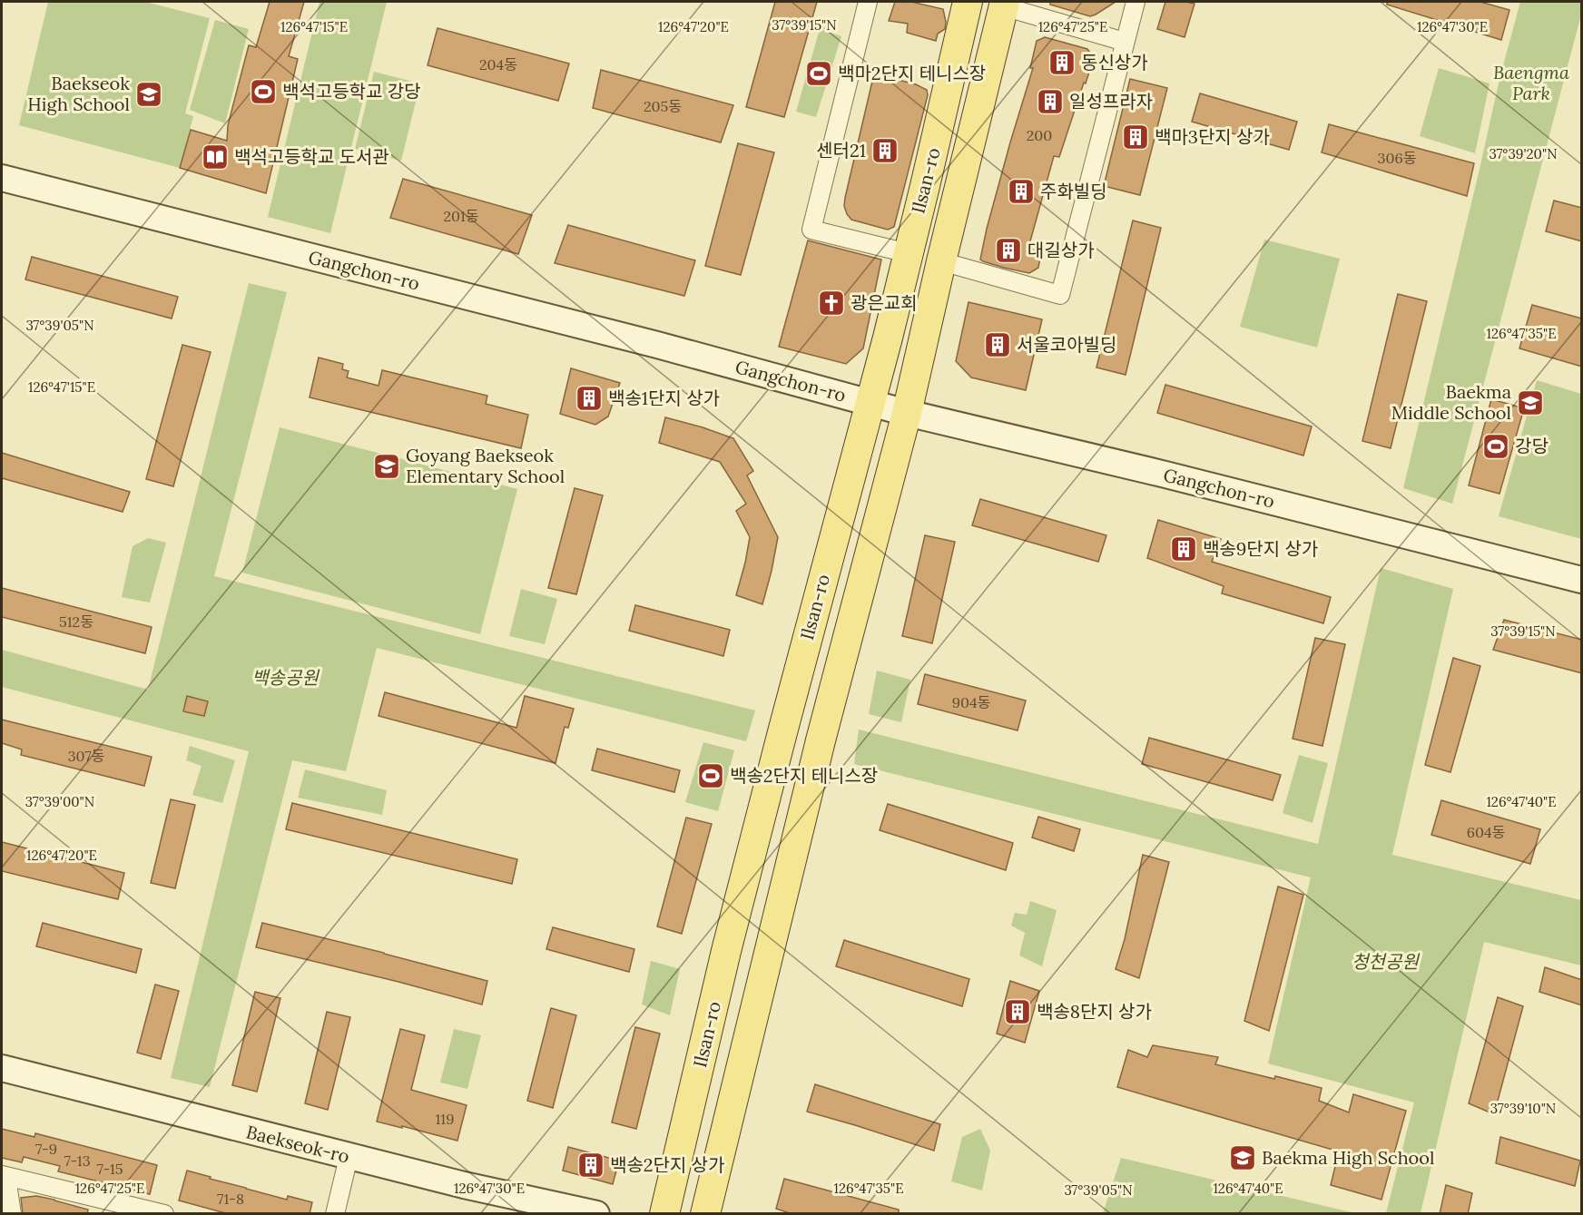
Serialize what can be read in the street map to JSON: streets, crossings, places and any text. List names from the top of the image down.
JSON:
{
  "streets": {
    "main road": ["Ilsan-ro", "Gangchon-ro", "Baekseok-ro"]
  },
  "crossings": [
    ["Ilsan-ro", "Gangchon-ro"]
  ],
  "parks": ["Baengma Park", "백송공원", "청천공원"],
  "places": {
    "building": [
      "동신상가",
      "일성프라자",
      "백마3단지 상가",
      "센터21",
      "주화빌딩",
      "대길상가",
      "서울코아빌딩",
      "백송1단지 상가",
      "백송9단지 상가",
      "백송8단지 상가",
      "백송2단지 상가"
    ],
    "sports": [
      "백마2단지 테니스장",
      "백석고등학교 강당",
      "강당",
      "백송2단지 테니스장"
    ],
    "school or university": [
      "Baekseok High School",
      "Baekma Middle School",
      "Goyang Baekseok Elementary School",
      "Baekma High School"
    ],
    "library": ["백석고등학교 도서관"],
    "church": ["광은교회"]
  },
  "house_numbers": [
    "204동",
    "205동",
    "200",
    "306동",
    "201동",
    "512동",
    "904동",
    "307동",
    "604동",
    "119",
    "7-9",
    "7-13",
    "7-15",
    "71-8"
  ],
  "coordinates": [
    "37°39'15\"N",
    "126°47'20\"E",
    "126°47'15\"E",
    "126°47'25\"E",
    "126°47'30\"E",
    "37°39'20\"N",
    "37°39'05\"N",
    "126°47'35\"E",
    "37°39'00\"N",
    "126°47'40\"E",
    "37°39'10\"N"
  ]
}
